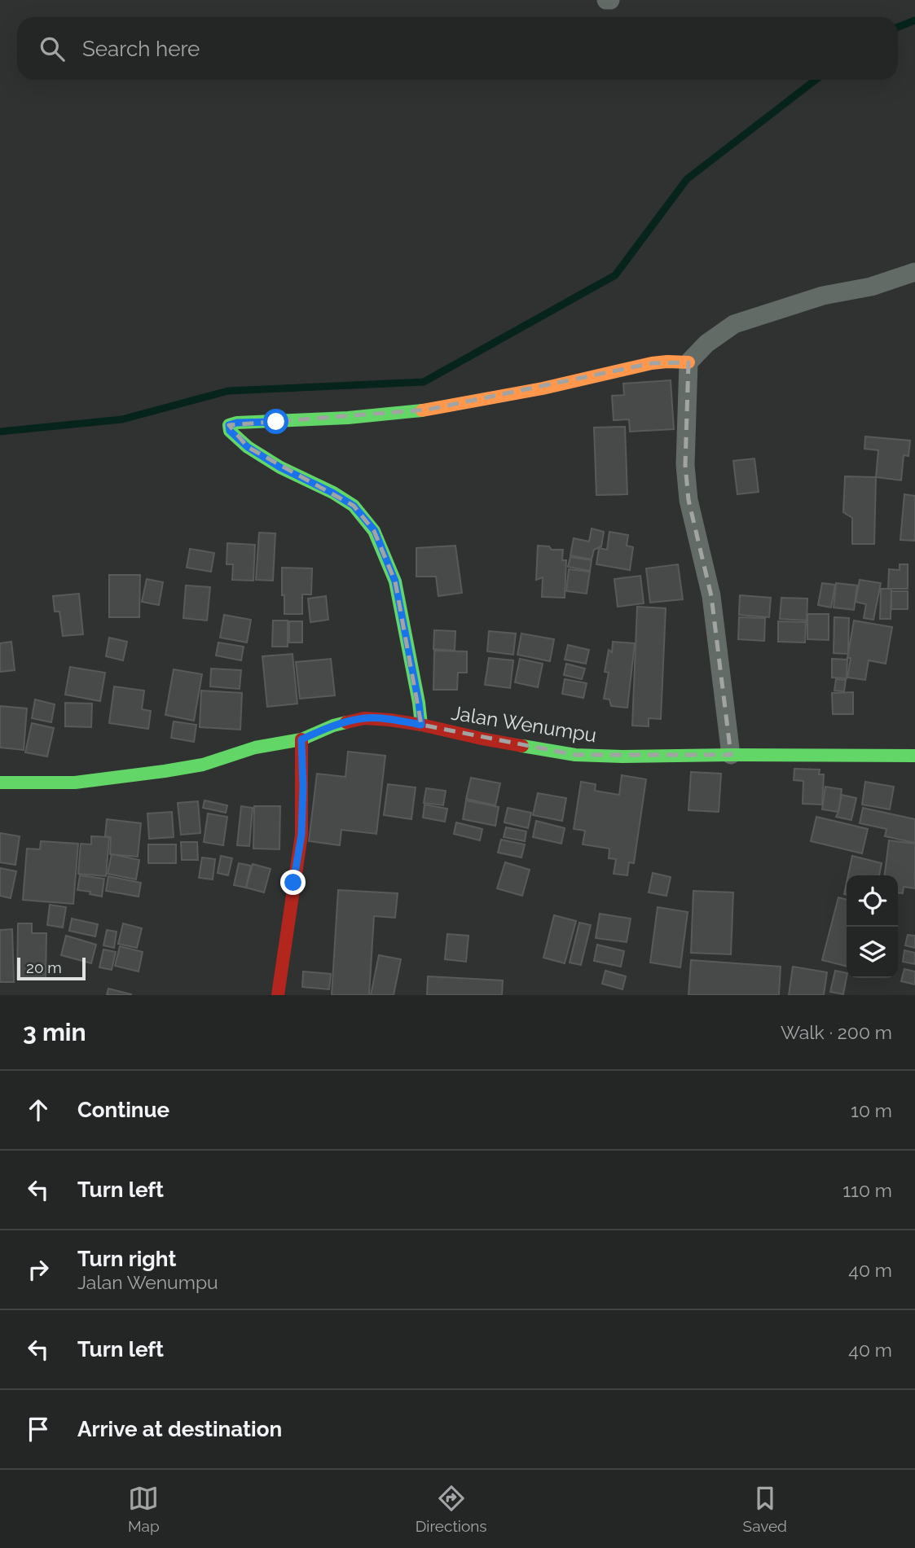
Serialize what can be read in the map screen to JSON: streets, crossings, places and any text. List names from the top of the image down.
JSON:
{
  "streets": {
    "street": ["Jalan Wenumpu"]
  },
  "scale_bar": "20 m",
  "page": {
    "search": "Search here",
    "scale": "20 m",
    "heading": ["3 min", "Walk · 200 m"],
    "list": [
      ["Continue", "10 m"],
      ["Turn left", "110 m"],
      ["Turn right", "Jalan Wenumpu", "40 m"],
      ["Turn left", "40 m"],
      "Arrive at destination"
    ],
    "nav": ["Map", "Directions", "Saved"]
  }
}
